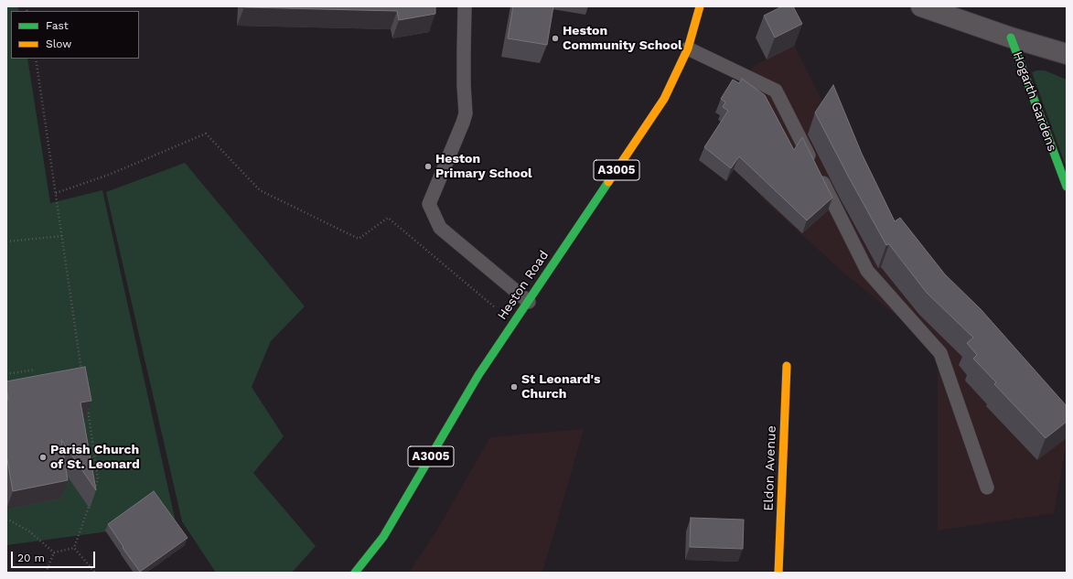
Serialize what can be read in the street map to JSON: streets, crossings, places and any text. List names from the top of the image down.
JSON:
{
  "streets": {
    "main road": [
      "Hogarth Gardens",
      "A3005",
      "Heston Road",
      "Eldon Avenue"
    ]
  },
  "places": [
    "Heston Community School",
    "Heston Primary School",
    "St Leonard's Church",
    "Parish Church of St. Leonard"
  ],
  "legend": ["Fast", "Slow"],
  "scale_bar": "20 m"
}
